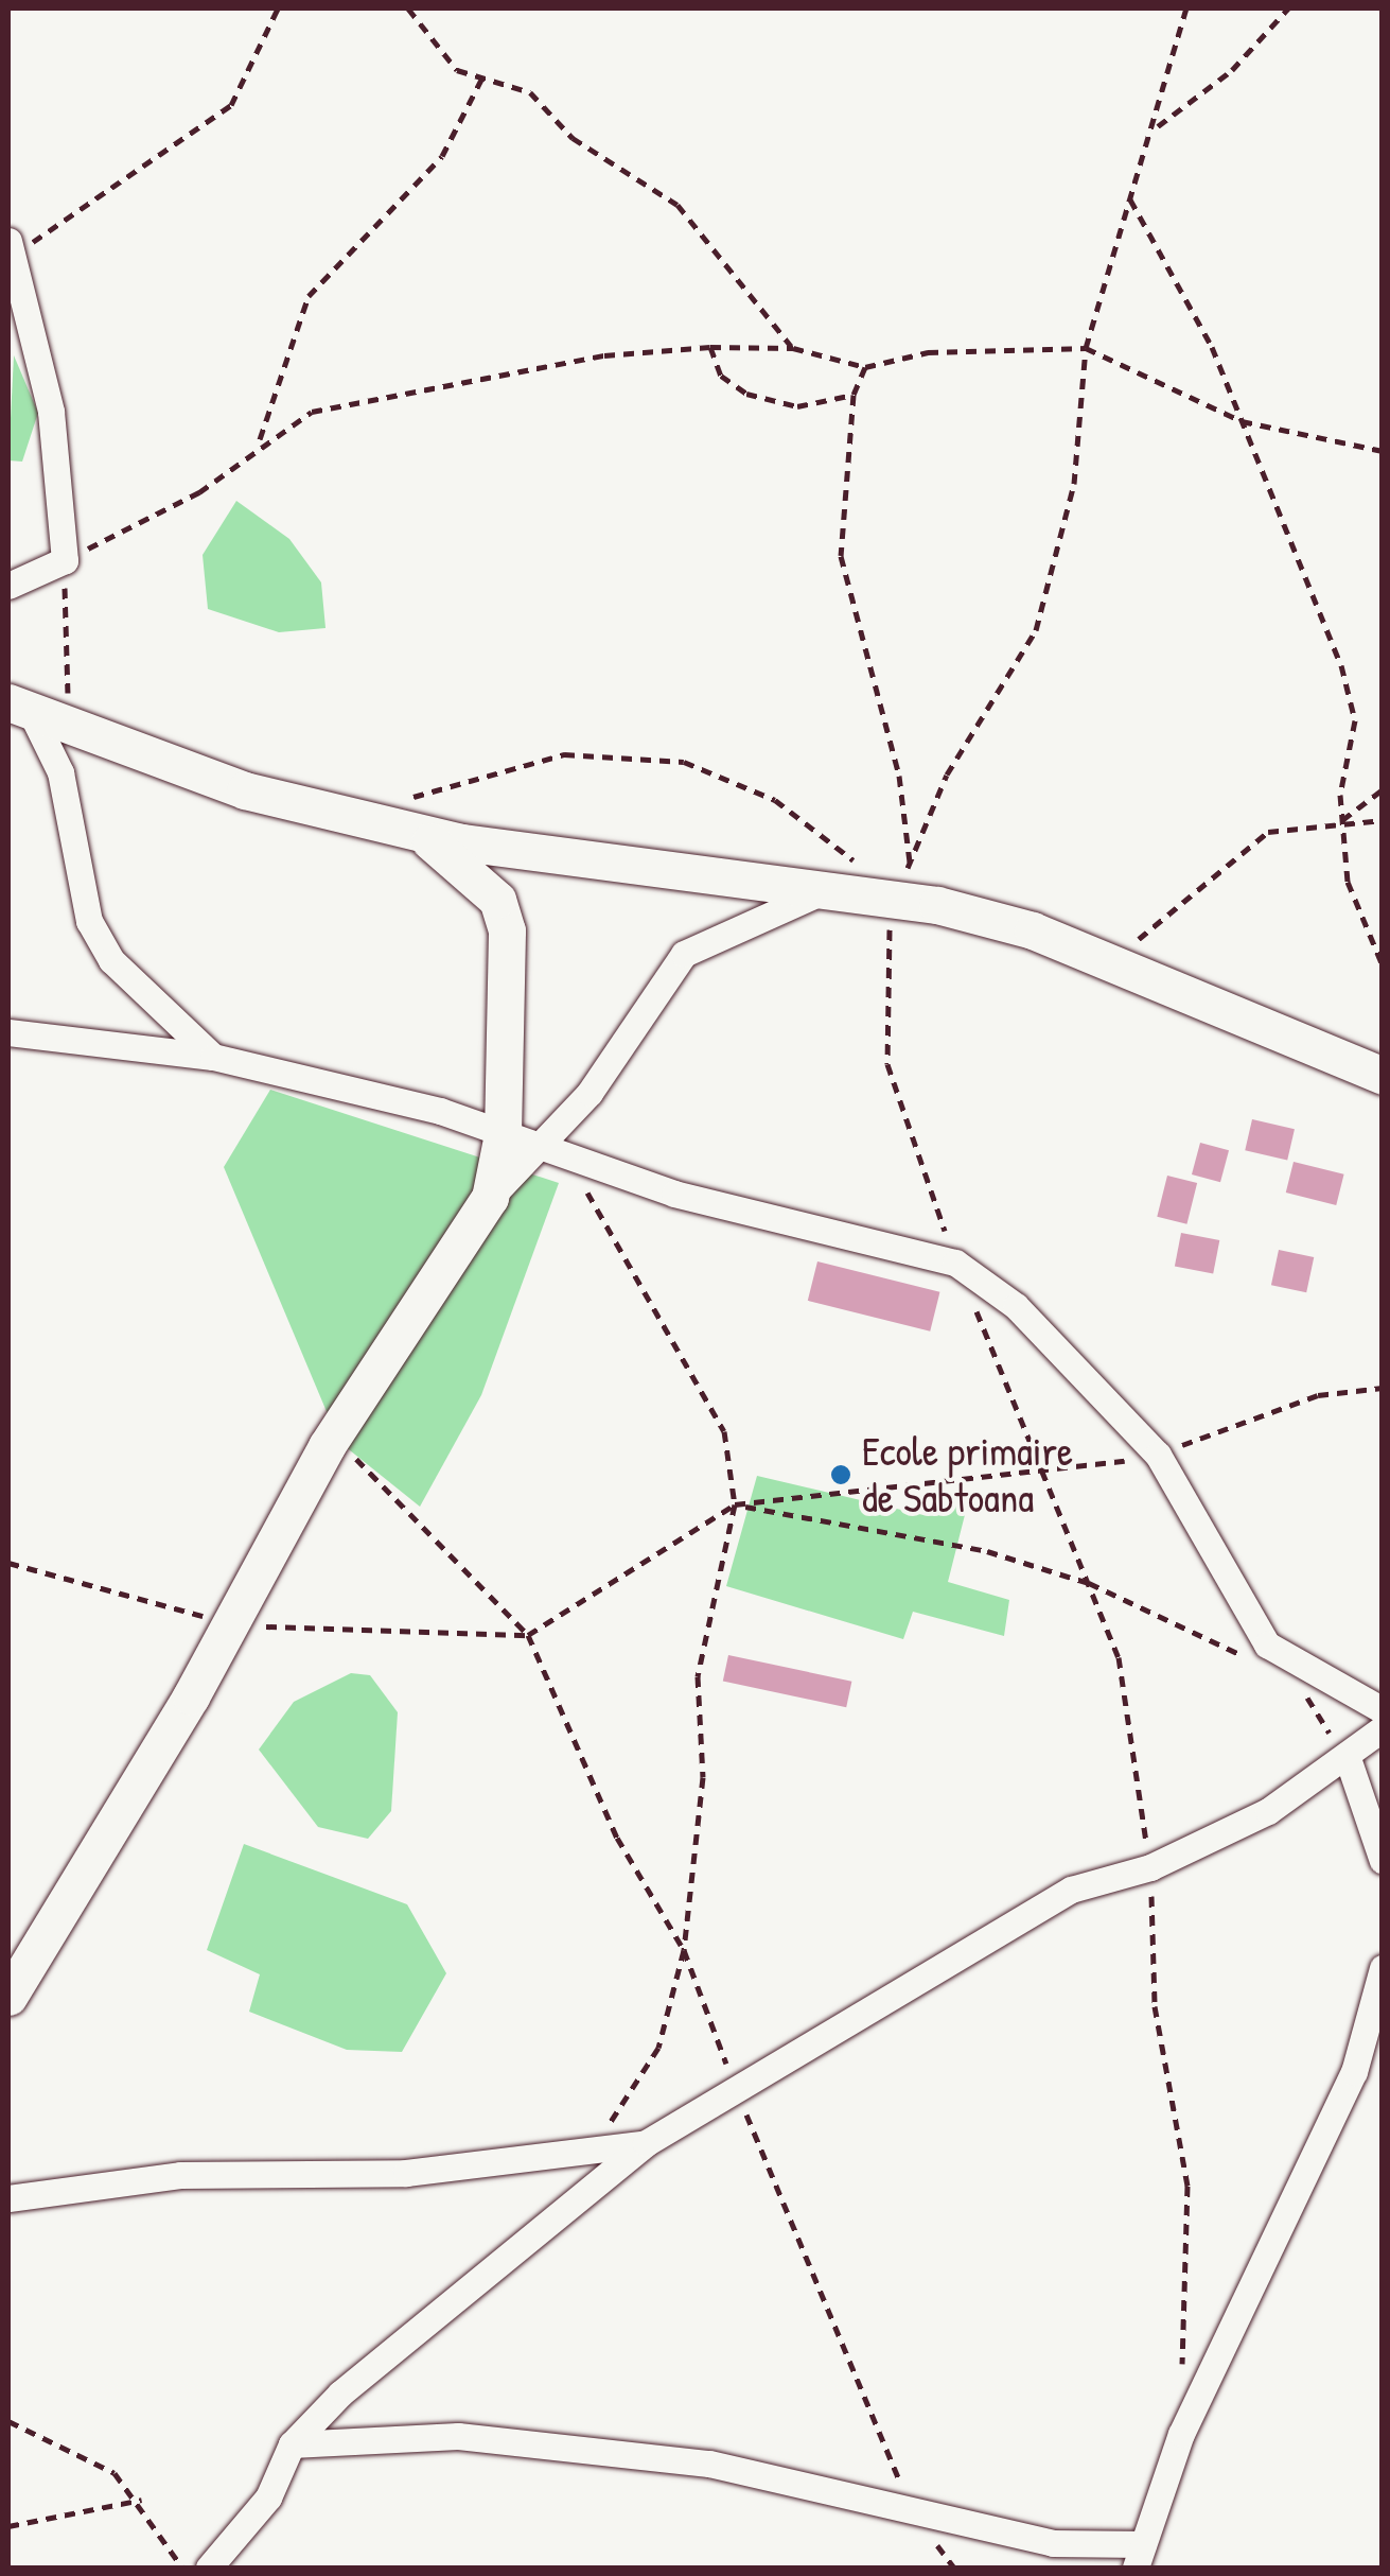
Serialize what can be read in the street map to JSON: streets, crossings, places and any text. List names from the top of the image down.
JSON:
{
  "places": ["Ecole primaire de Sabtoana"]
}
